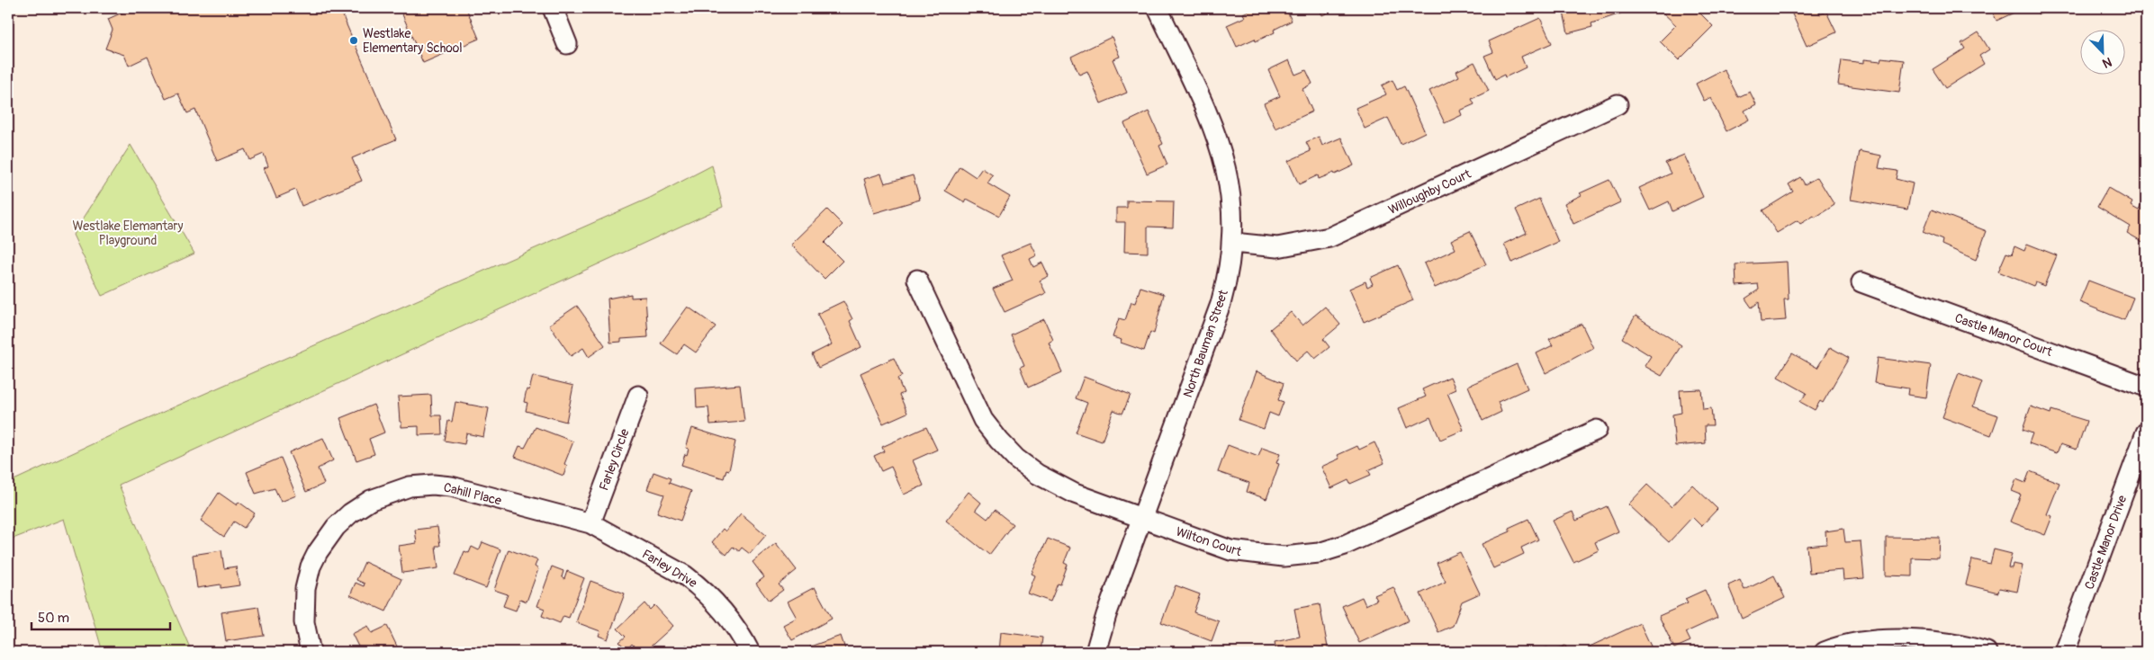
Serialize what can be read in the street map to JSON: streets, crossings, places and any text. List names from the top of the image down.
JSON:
{
  "streets": {
    "street": [
      "Willoughby Court",
      "Castle Manor Court",
      "North Bauman Street",
      "Farley Circle",
      "Cahill Place",
      "Wilton Court",
      "Castle Manor Drive",
      "Farley Drive"
    ]
  },
  "crossings": [
    ["Willoughby Court", "North Bauman Street"],
    ["North Bauman Street", "Wilton Court"],
    ["Farley Circle", "Cahill Place"],
    ["Farley Circle", "Farley Drive"],
    ["Cahill Place", "Farley Drive"]
  ],
  "parks": ["Westlake Elemantary Playground"],
  "places": ["Westlake Elementary School"],
  "scale_bar": "50 m",
  "north": "bottom right"
}
